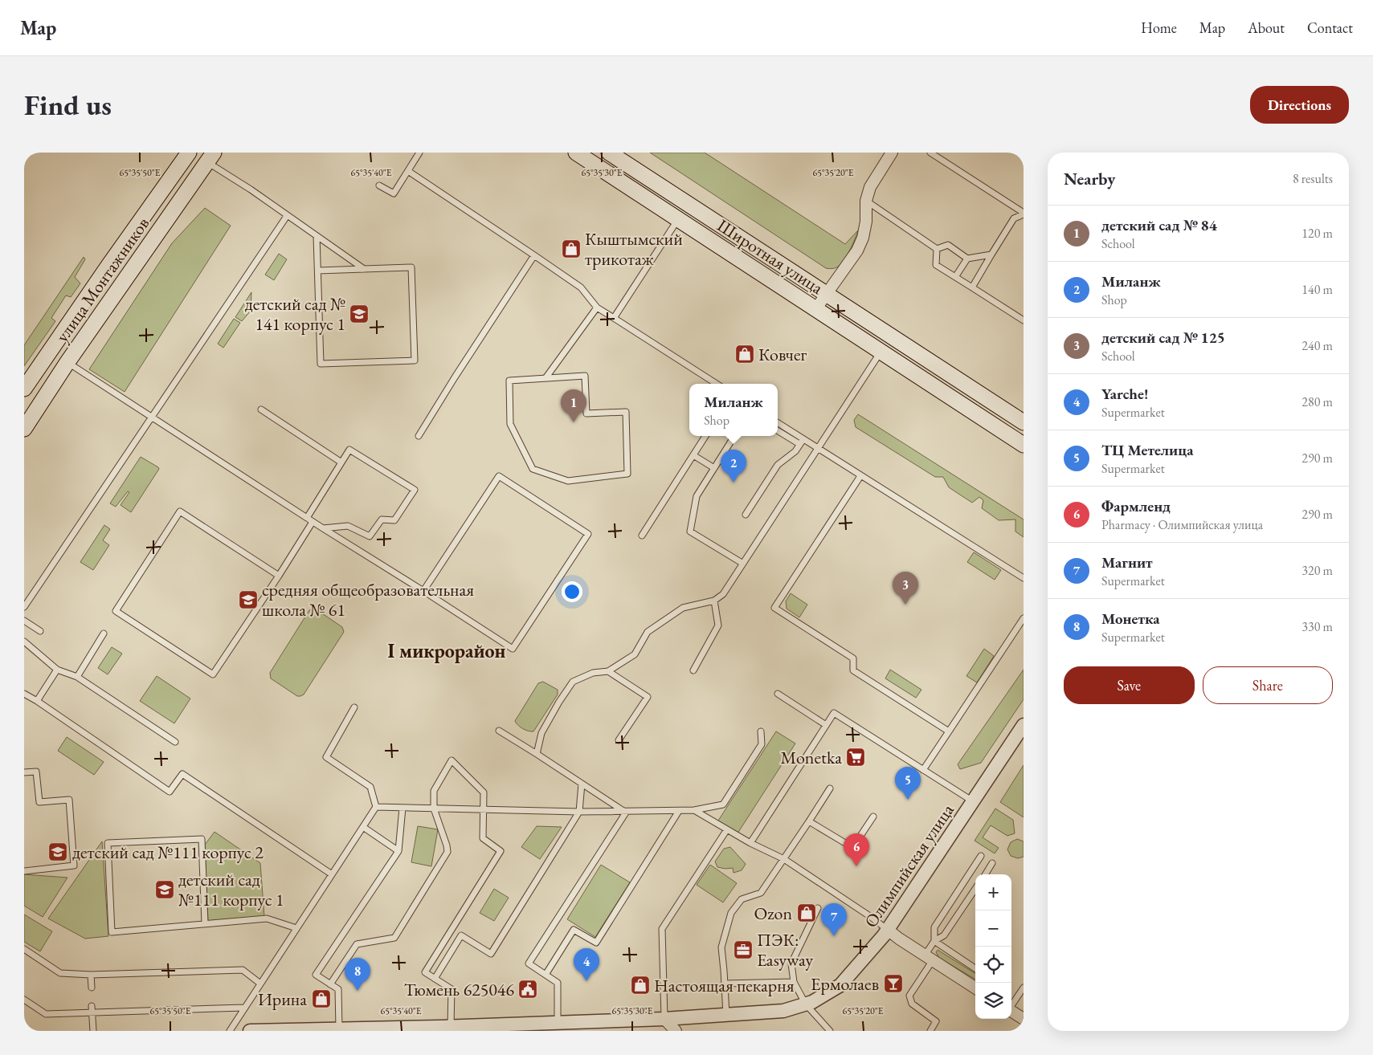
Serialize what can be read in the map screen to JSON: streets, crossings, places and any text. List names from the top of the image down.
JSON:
{
  "streets": {
    "main road": ["Широтная улица", "улица Монтажников"],
    "street": ["Олимпийская улица"]
  },
  "districts": ["I микрорайон"],
  "places": {
    "shop": [
      "Кыштымский трикотаж",
      "Ковчег",
      "Ozon",
      "Настоящая пекарня",
      "Ирина"
    ],
    "school or university": [
      "детский сад № 141 корпус 1",
      "средняя общеобразовательная школа № 61",
      "детский сад №111 корпус 2",
      "детский сад №111 корпус 1"
    ],
    "supermarket": ["Monetka"],
    "office": ["ПЭК: Easyway"],
    "bar": ["Ермолаев"],
    "public building": ["Тюмень 625046"]
  },
  "page": {
    "header": "Map",
    "nav": [
      "Home",
      "Map",
      "About",
      "Contact"
    ],
    "buttons": [
      "Directions",
      ["Save", "Share"]
    ],
    "title": "Find us",
    "heading": ["Nearby", "8 results"],
    "list": [
      {
        "mark": "1",
        "name": "детский сад № 84",
        "note": "School",
        "value": "120 m"
      },
      {
        "mark": "2",
        "name": "Миланж",
        "note": "Shop",
        "value": "140 m"
      },
      {
        "mark": "3",
        "name": "детский сад № 125",
        "note": "School",
        "value": "240 m"
      },
      {
        "mark": "4",
        "name": "Yarche!",
        "note": "Supermarket",
        "value": "280 m"
      },
      {
        "mark": "5",
        "name": "ТЦ Метелица",
        "note": "Supermarket",
        "value": "290 m"
      },
      {
        "mark": "6",
        "name": "Фармленд",
        "note": "Pharmacy · Олимпийская улица",
        "value": "290 m"
      },
      {
        "mark": "7",
        "name": "Магнит",
        "note": "Supermarket",
        "value": "320 m"
      },
      {
        "mark": "8",
        "name": "Монетка",
        "note": "Supermarket",
        "value": "330 m"
      }
    ],
    "popup": ["Миланж", "Shop"],
    "pins": [
      "1",
      "2",
      "3",
      "5",
      "6",
      "7",
      "4",
      "8"
    ],
    "map_buttons": ["+", "−"]
  },
  "coordinates": [
    "65°35'50\"E",
    "65°35'40\"E",
    "65°35'30\"E",
    "65°35'20\"E"
  ]
}
